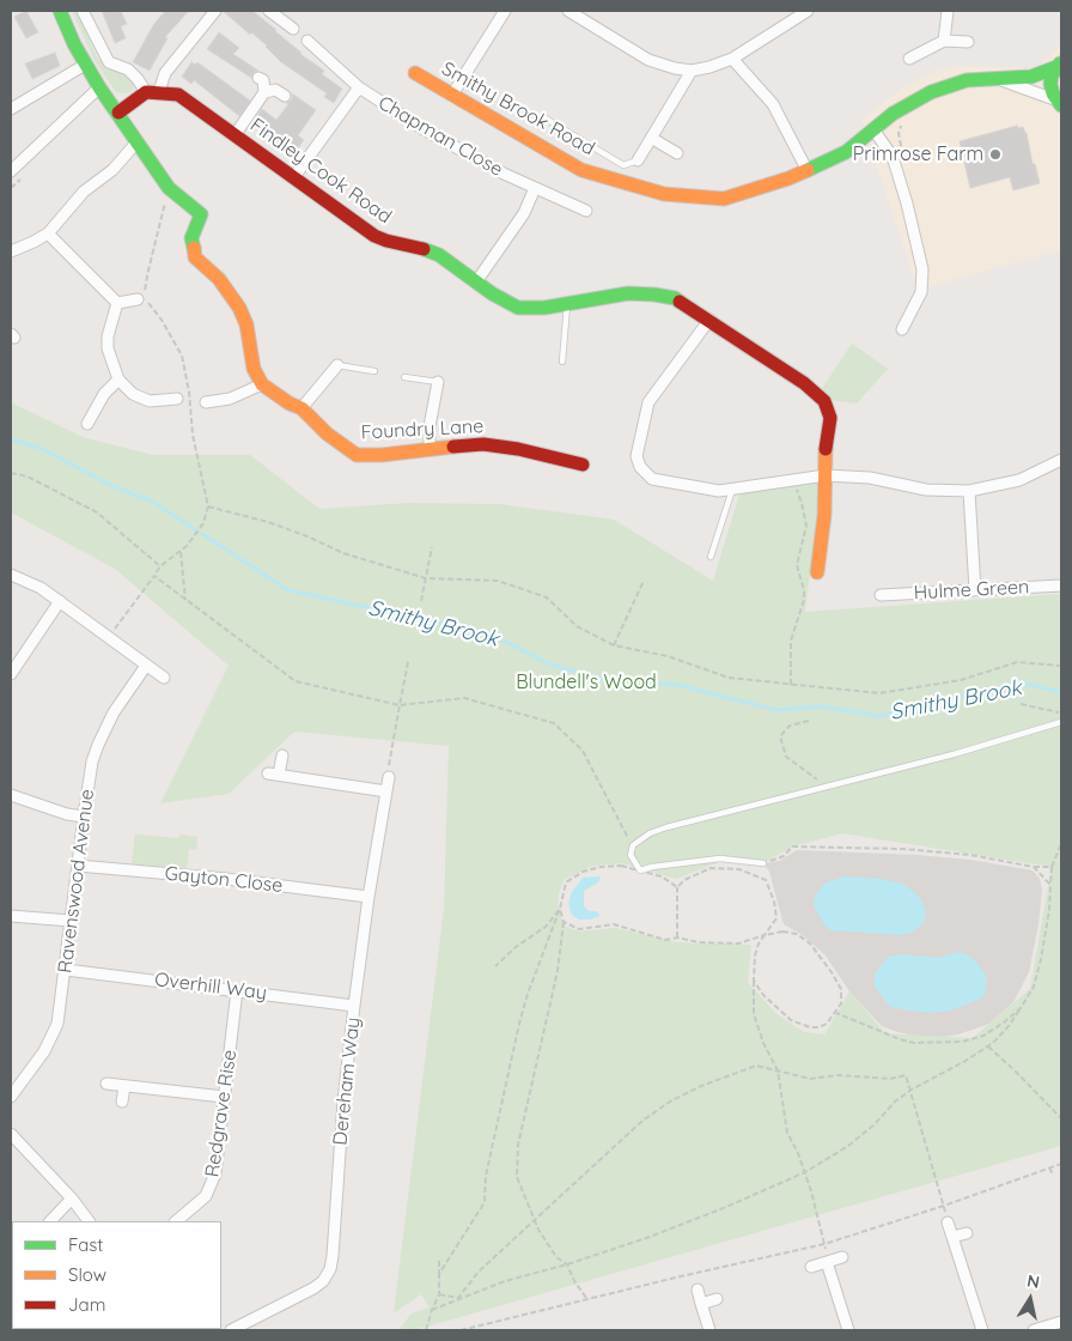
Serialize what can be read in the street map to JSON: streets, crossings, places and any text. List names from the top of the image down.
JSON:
{
  "streets": {
    "street": [
      "Smithy Brook Road",
      "Chapman Close",
      "Findley Cook Road",
      "Foundry Lane",
      "Hulme Green",
      "Gayton Close",
      "Ravenswood Avenue",
      "Overhill Way",
      "Dereham Way",
      "Redgrave Rise"
    ]
  },
  "crossings": [
    ["Gayton Close", "Ravenswood Avenue"],
    ["Gayton Close", "Dereham Way"],
    ["Ravenswood Avenue", "Overhill Way"],
    ["Overhill Way", "Dereham Way"],
    ["Overhill Way", "Redgrave Rise"]
  ],
  "water": ["Smithy Brook"],
  "parks": ["Blundell's Wood"],
  "places": ["Primrose Farm"],
  "legend": ["Fast", "Slow", "Jam"],
  "north": "top"
}
